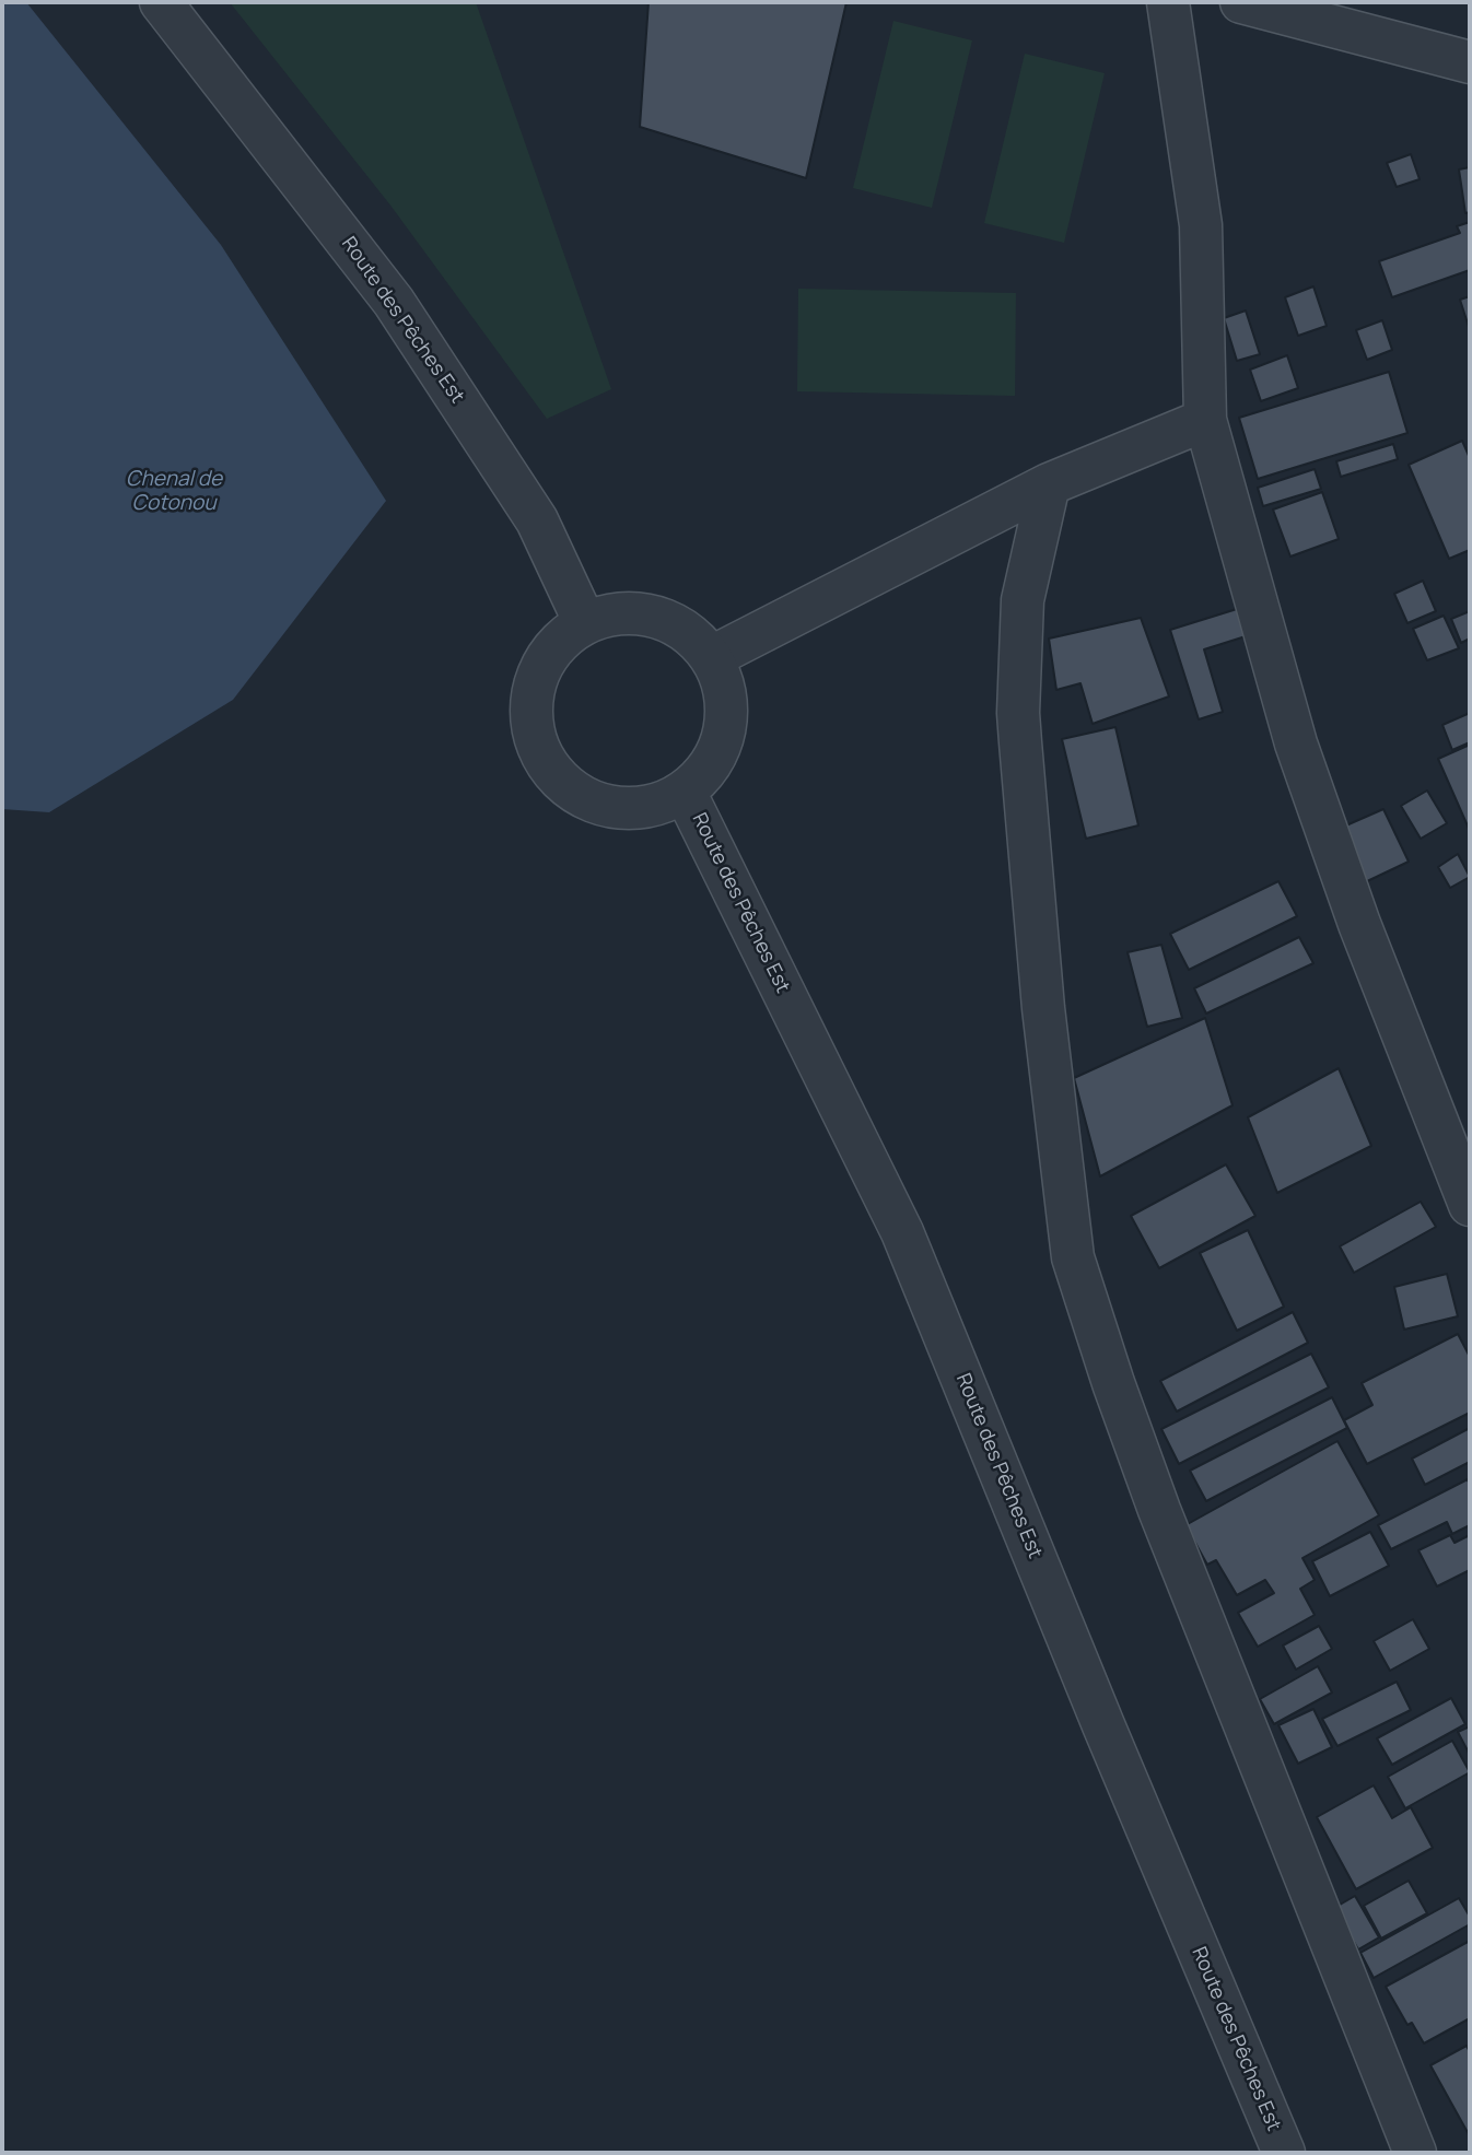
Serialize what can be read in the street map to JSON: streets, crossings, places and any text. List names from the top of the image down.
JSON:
{
  "streets": {
    "street": ["Route des Pêches Est"]
  },
  "water": ["Chenal de Cotonou"]
}
